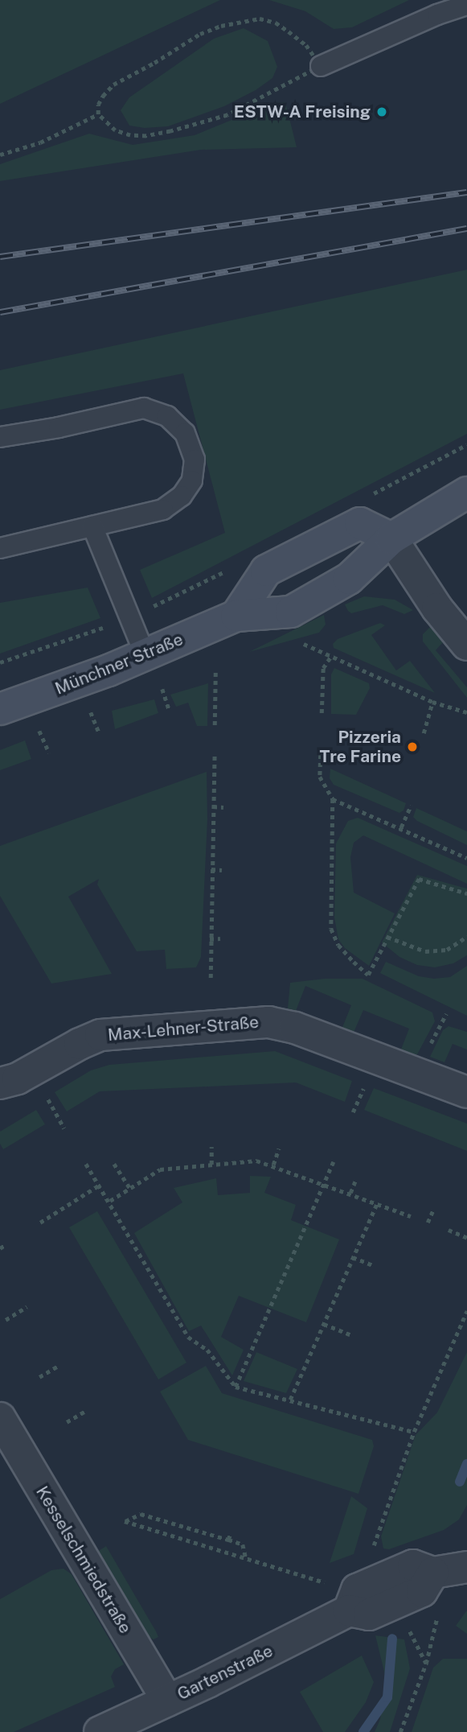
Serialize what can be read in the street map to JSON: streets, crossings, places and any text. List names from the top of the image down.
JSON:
{
  "streets": {
    "main road": ["Münchner Straße"],
    "street": ["Max-Lehner-Straße", "Kesselschmiedstraße", "Gartenstraße"]
  },
  "crossings": [
    ["Kesselschmiedstraße", "Gartenstraße"]
  ],
  "places": ["ESTW-A Freising", "Pizzeria Tre Farine"]
}
